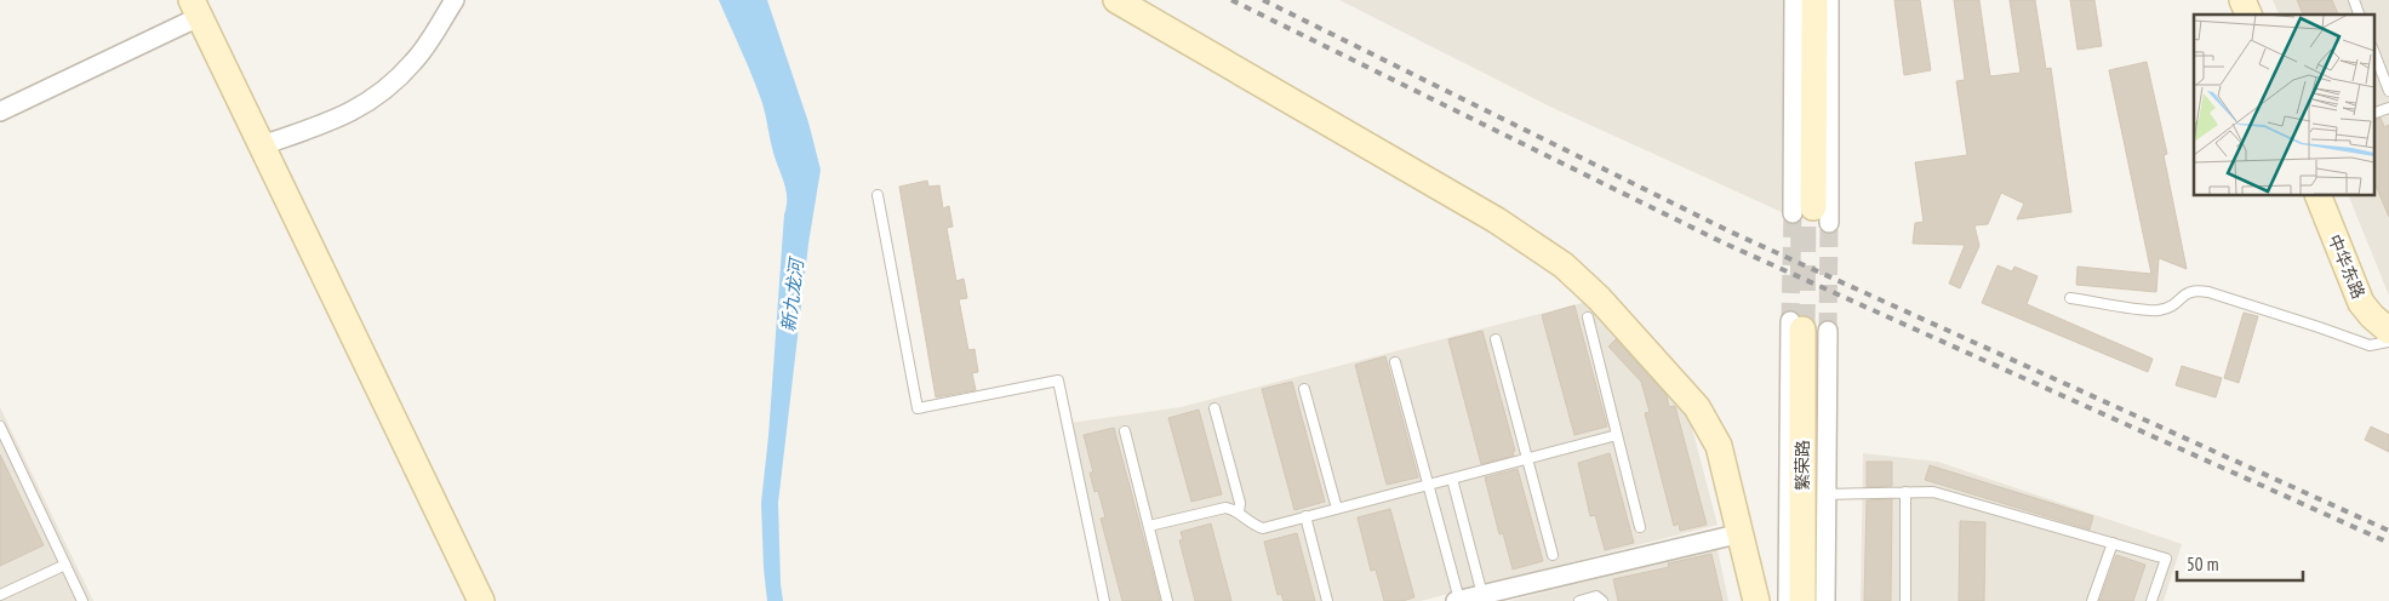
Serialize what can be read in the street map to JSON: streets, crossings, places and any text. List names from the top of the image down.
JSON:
{
  "streets": {
    "street": ["中华东路", "繁荣路"]
  },
  "water": ["新九龙河"],
  "scale_bar": "50 m"
}
